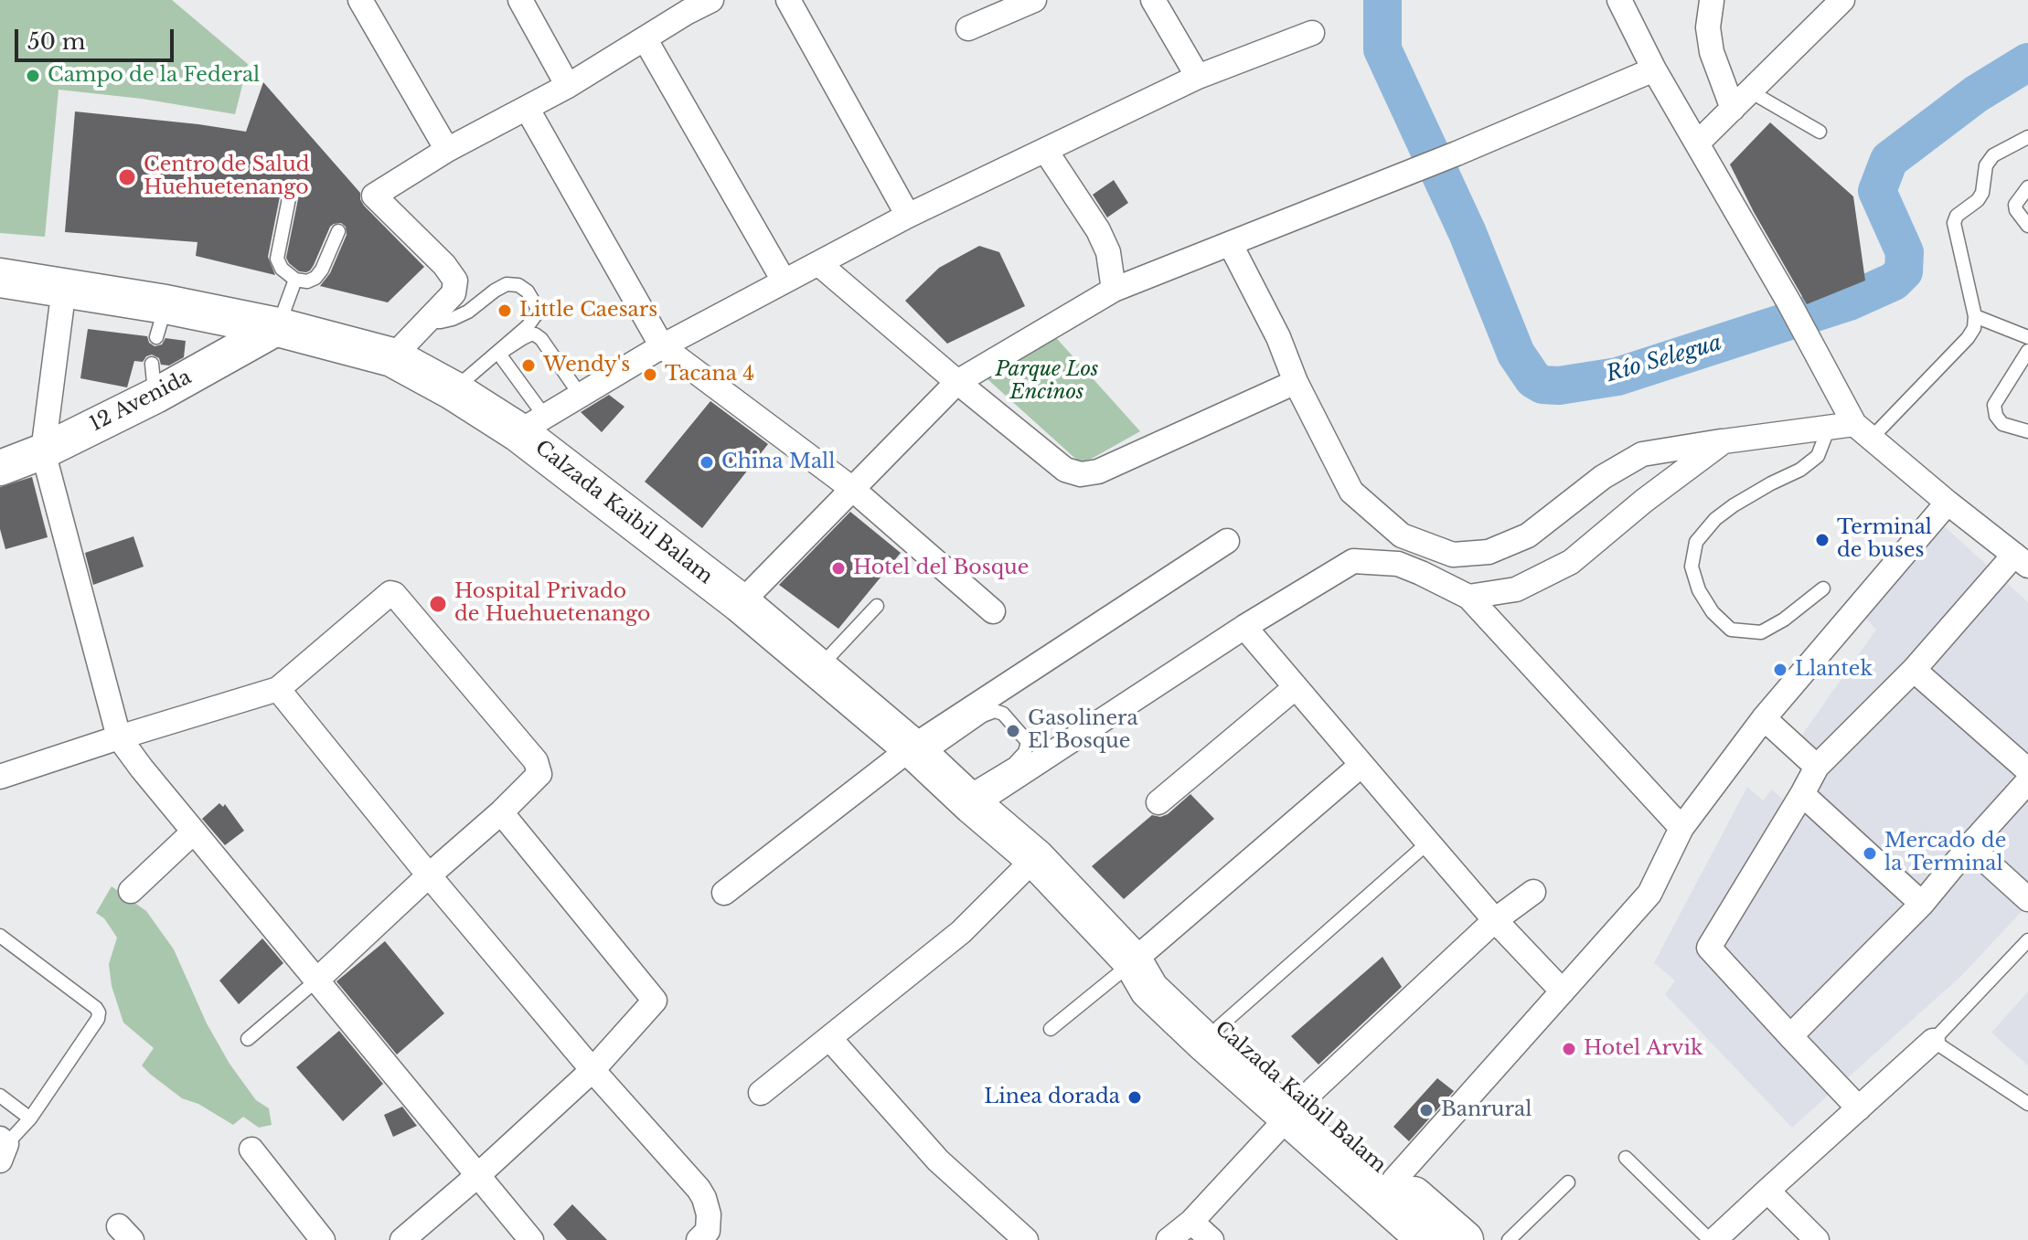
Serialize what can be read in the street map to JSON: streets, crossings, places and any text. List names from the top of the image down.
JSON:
{
  "streets": {
    "main road": ["Calzada Kaibil Balam"],
    "street": ["12 Avenida"]
  },
  "crossings": [
    ["12 Avenida", "Calzada Kaibil Balam"]
  ],
  "water": ["Río Selegua"],
  "parks": ["Parque Los Encinos"],
  "places": [
    "Campo de la Federal",
    "Centro de Salud Huehuetenango",
    "Little Caesars",
    "Wendy's",
    "Tacana 4",
    "China Mall",
    "Terminal de buses",
    "Hotel del Bosque",
    "Hospital Privado de Huehuetenango",
    "Llantek",
    "Gasolinera El Bosque",
    "Mercado de la Terminal",
    "Hotel Arvik",
    "Linea dorada",
    "Banrural"
  ],
  "scale_bar": "50 m"
}
